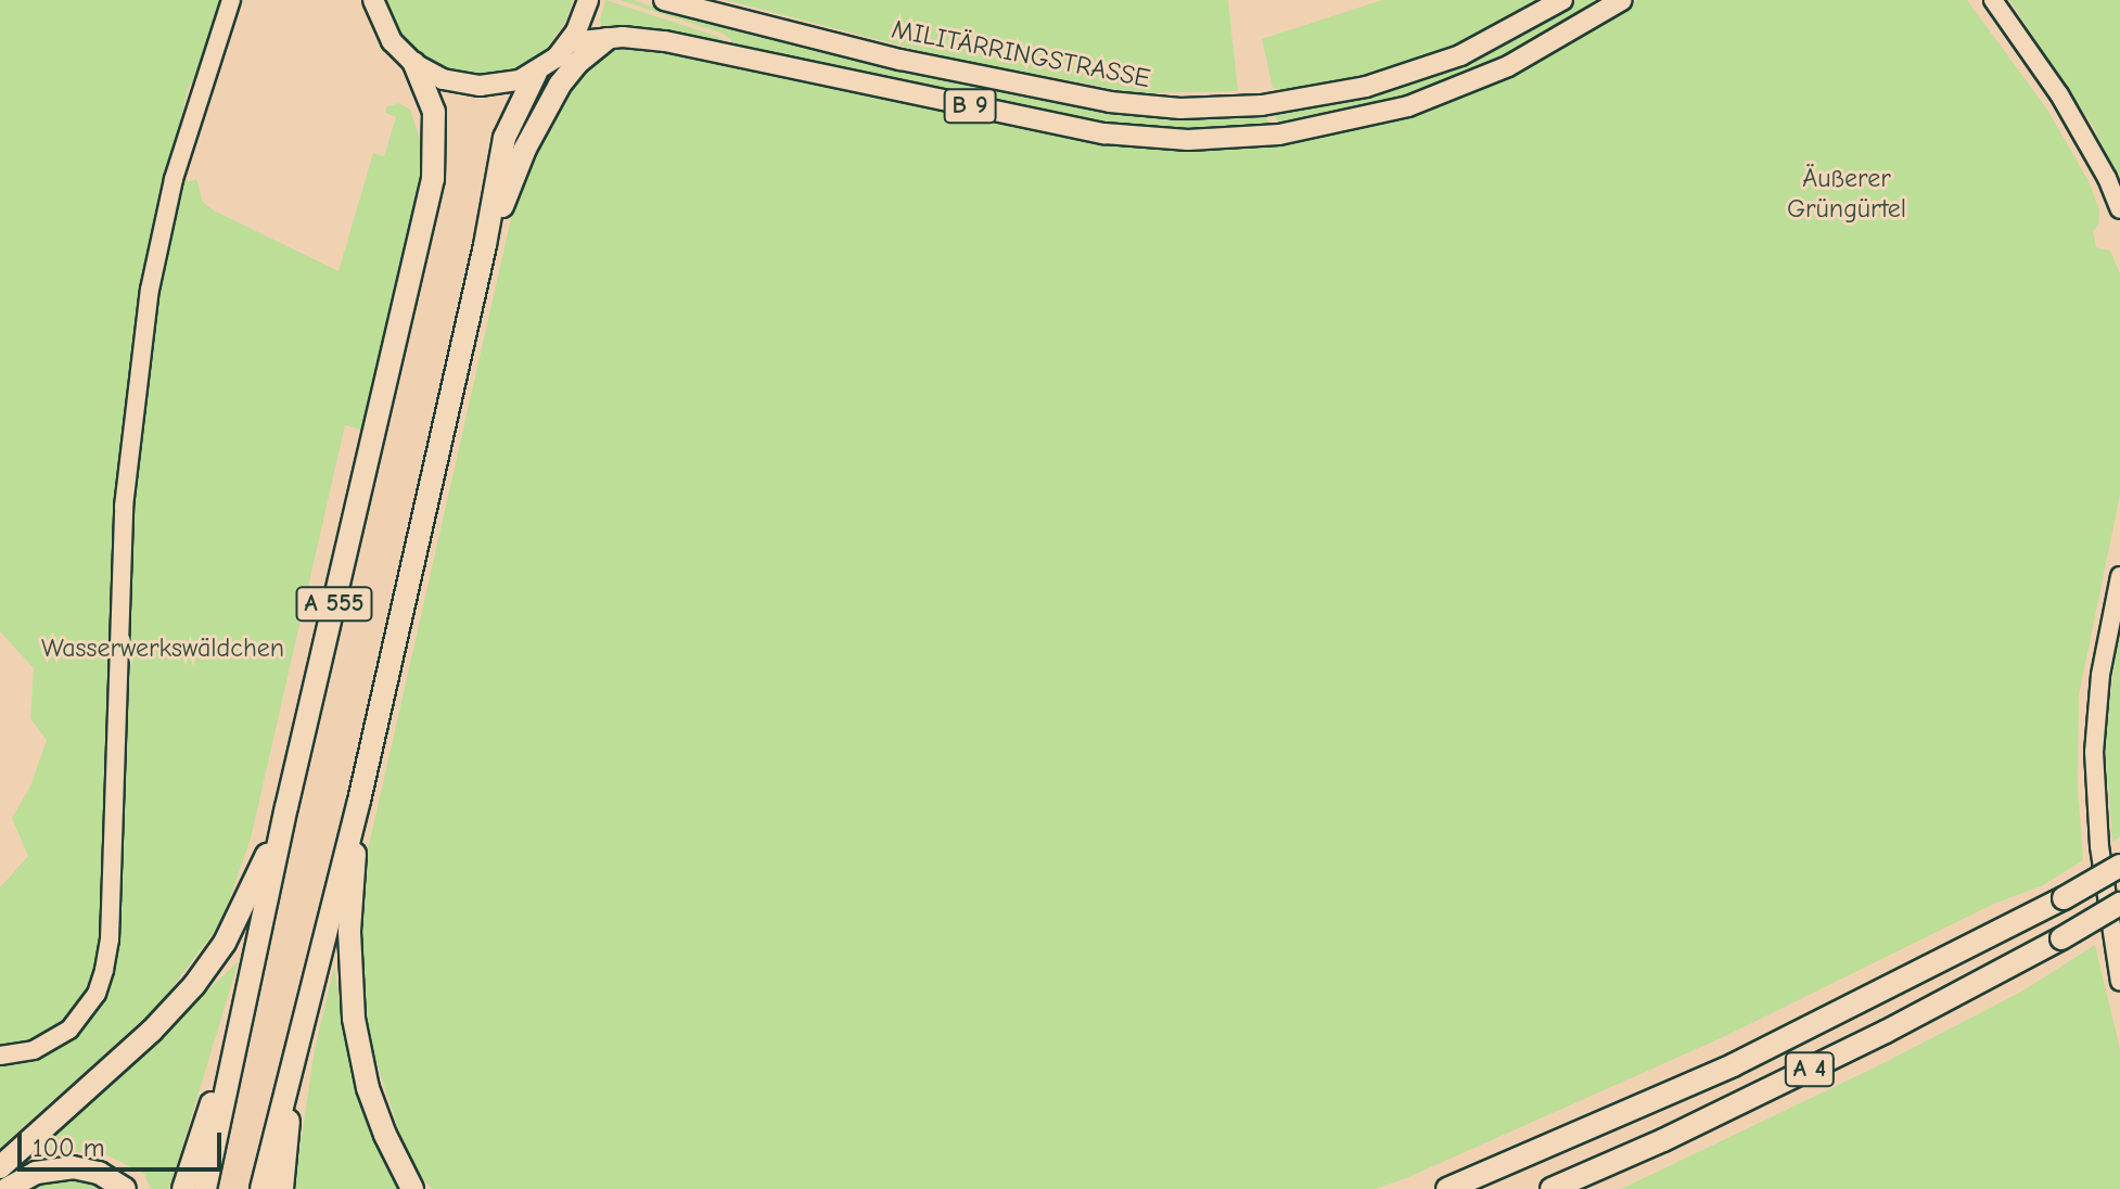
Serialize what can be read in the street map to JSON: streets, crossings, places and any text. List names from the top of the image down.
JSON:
{
  "streets": {
    "highway": ["A 555", "A 4"],
    "main road": ["MILITÄRRINGSTRASSE", "B 9"]
  },
  "parks": ["Äußerer Grüngürtel", "Wasserwerkswäldchen"],
  "scale_bar": "100 m"
}
